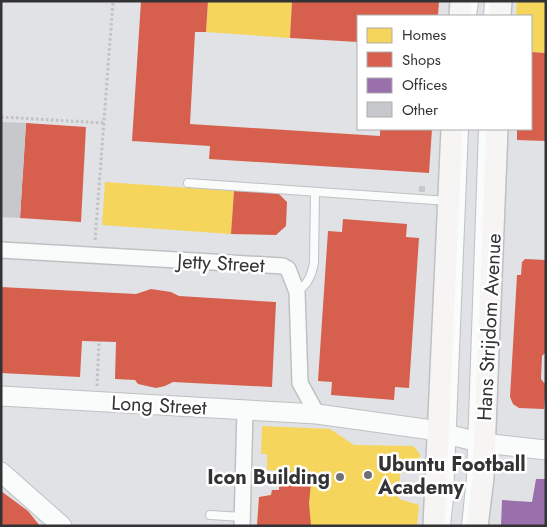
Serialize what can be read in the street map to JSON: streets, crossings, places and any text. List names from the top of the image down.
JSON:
{
  "streets": {
    "main road": ["Hans Strijdom Avenue"],
    "street": ["Jetty Street", "Long Street"]
  },
  "crossings": [
    ["Jetty Street", "Long Street"]
  ],
  "places": ["Ubuntu Football Academy", "Icon Building"],
  "legend": [
    "Homes",
    "Shops",
    "Offices",
    "Other"
  ]
}
